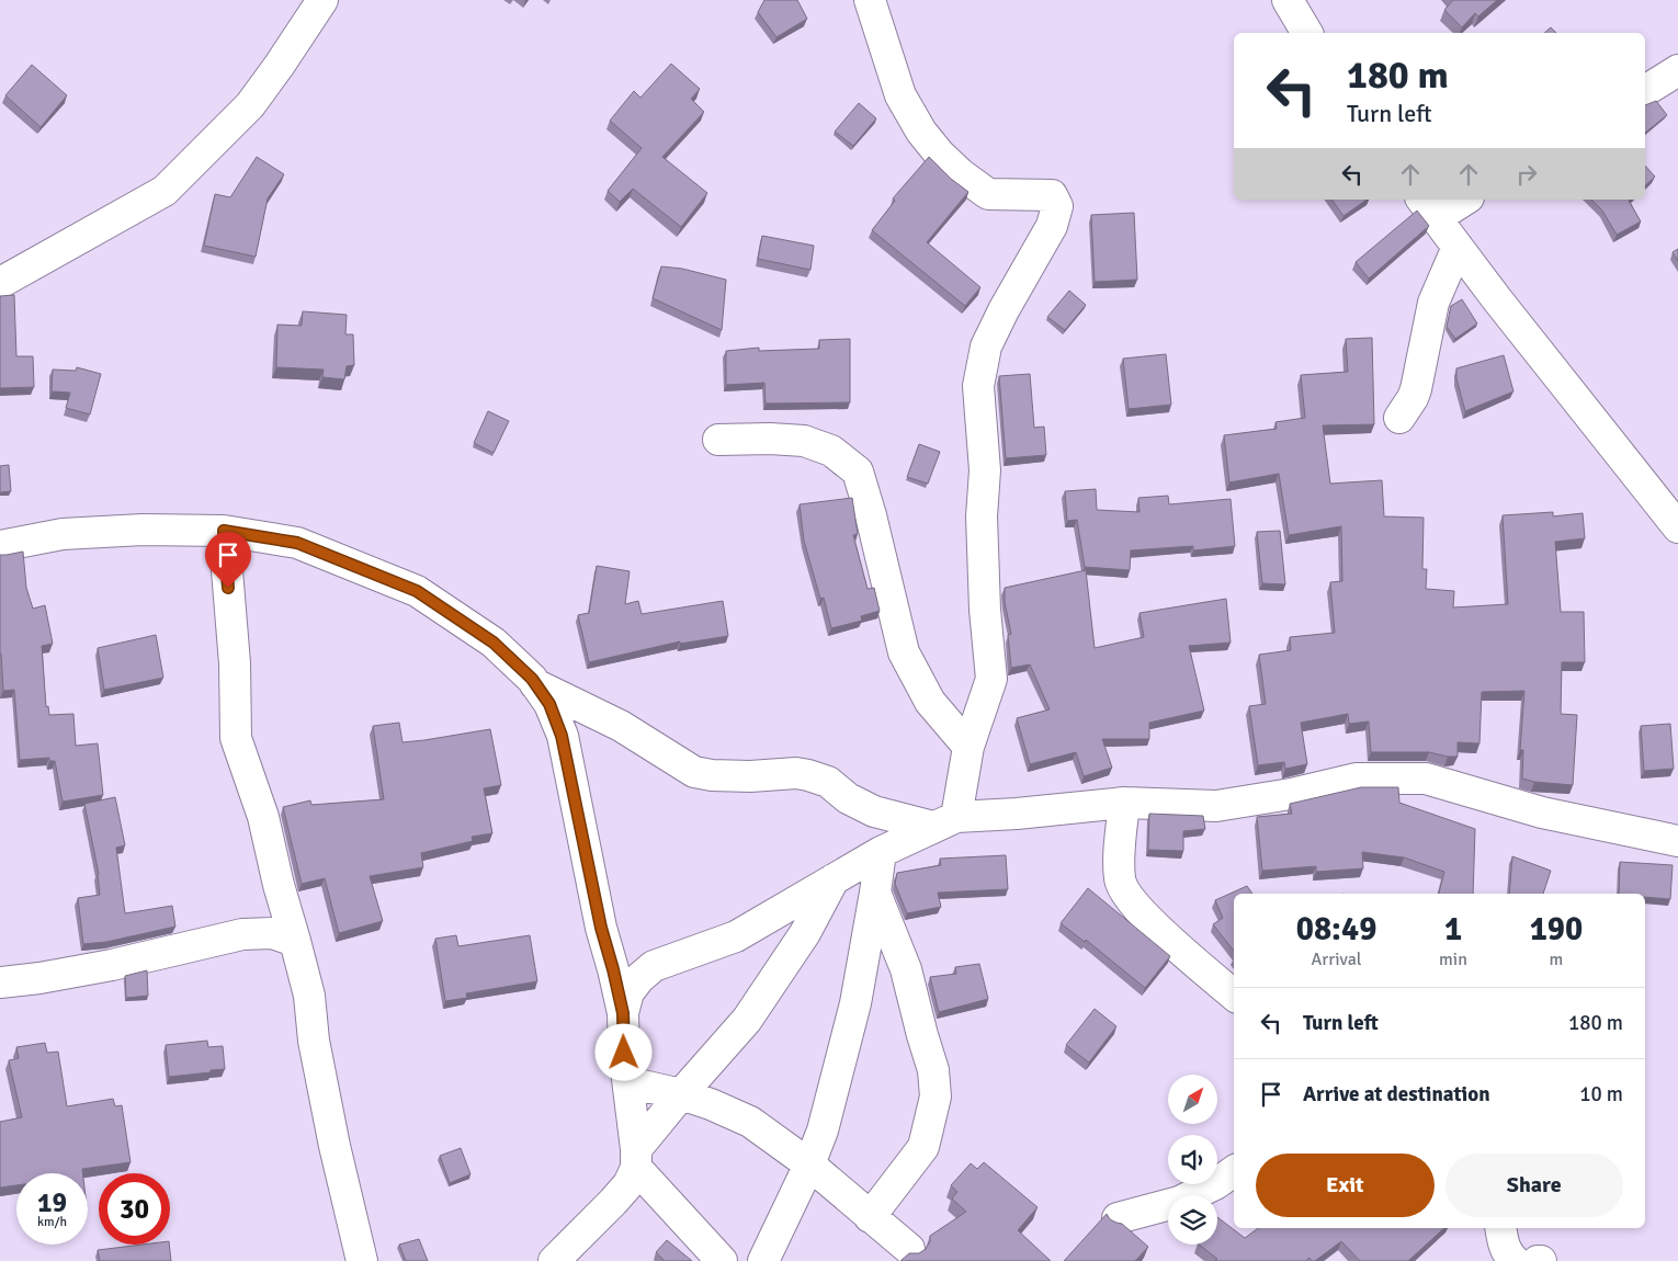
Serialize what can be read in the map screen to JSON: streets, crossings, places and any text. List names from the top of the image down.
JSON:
{
  "north": "top right",
  "page": {
    "turn": ["180 m", "Turn left"],
    "eta": [
      "08:49",
      "Arrival",
      "1",
      "min",
      "190",
      "m"
    ],
    "list": [
      {
        "name": "Turn left",
        "value": "180 m"
      },
      {
        "name": "Arrive at destination",
        "value": "10 m"
      }
    ],
    "buttons": ["Exit", "Share"],
    "speed": "19 km/h",
    "limit": "30"
  }
}
